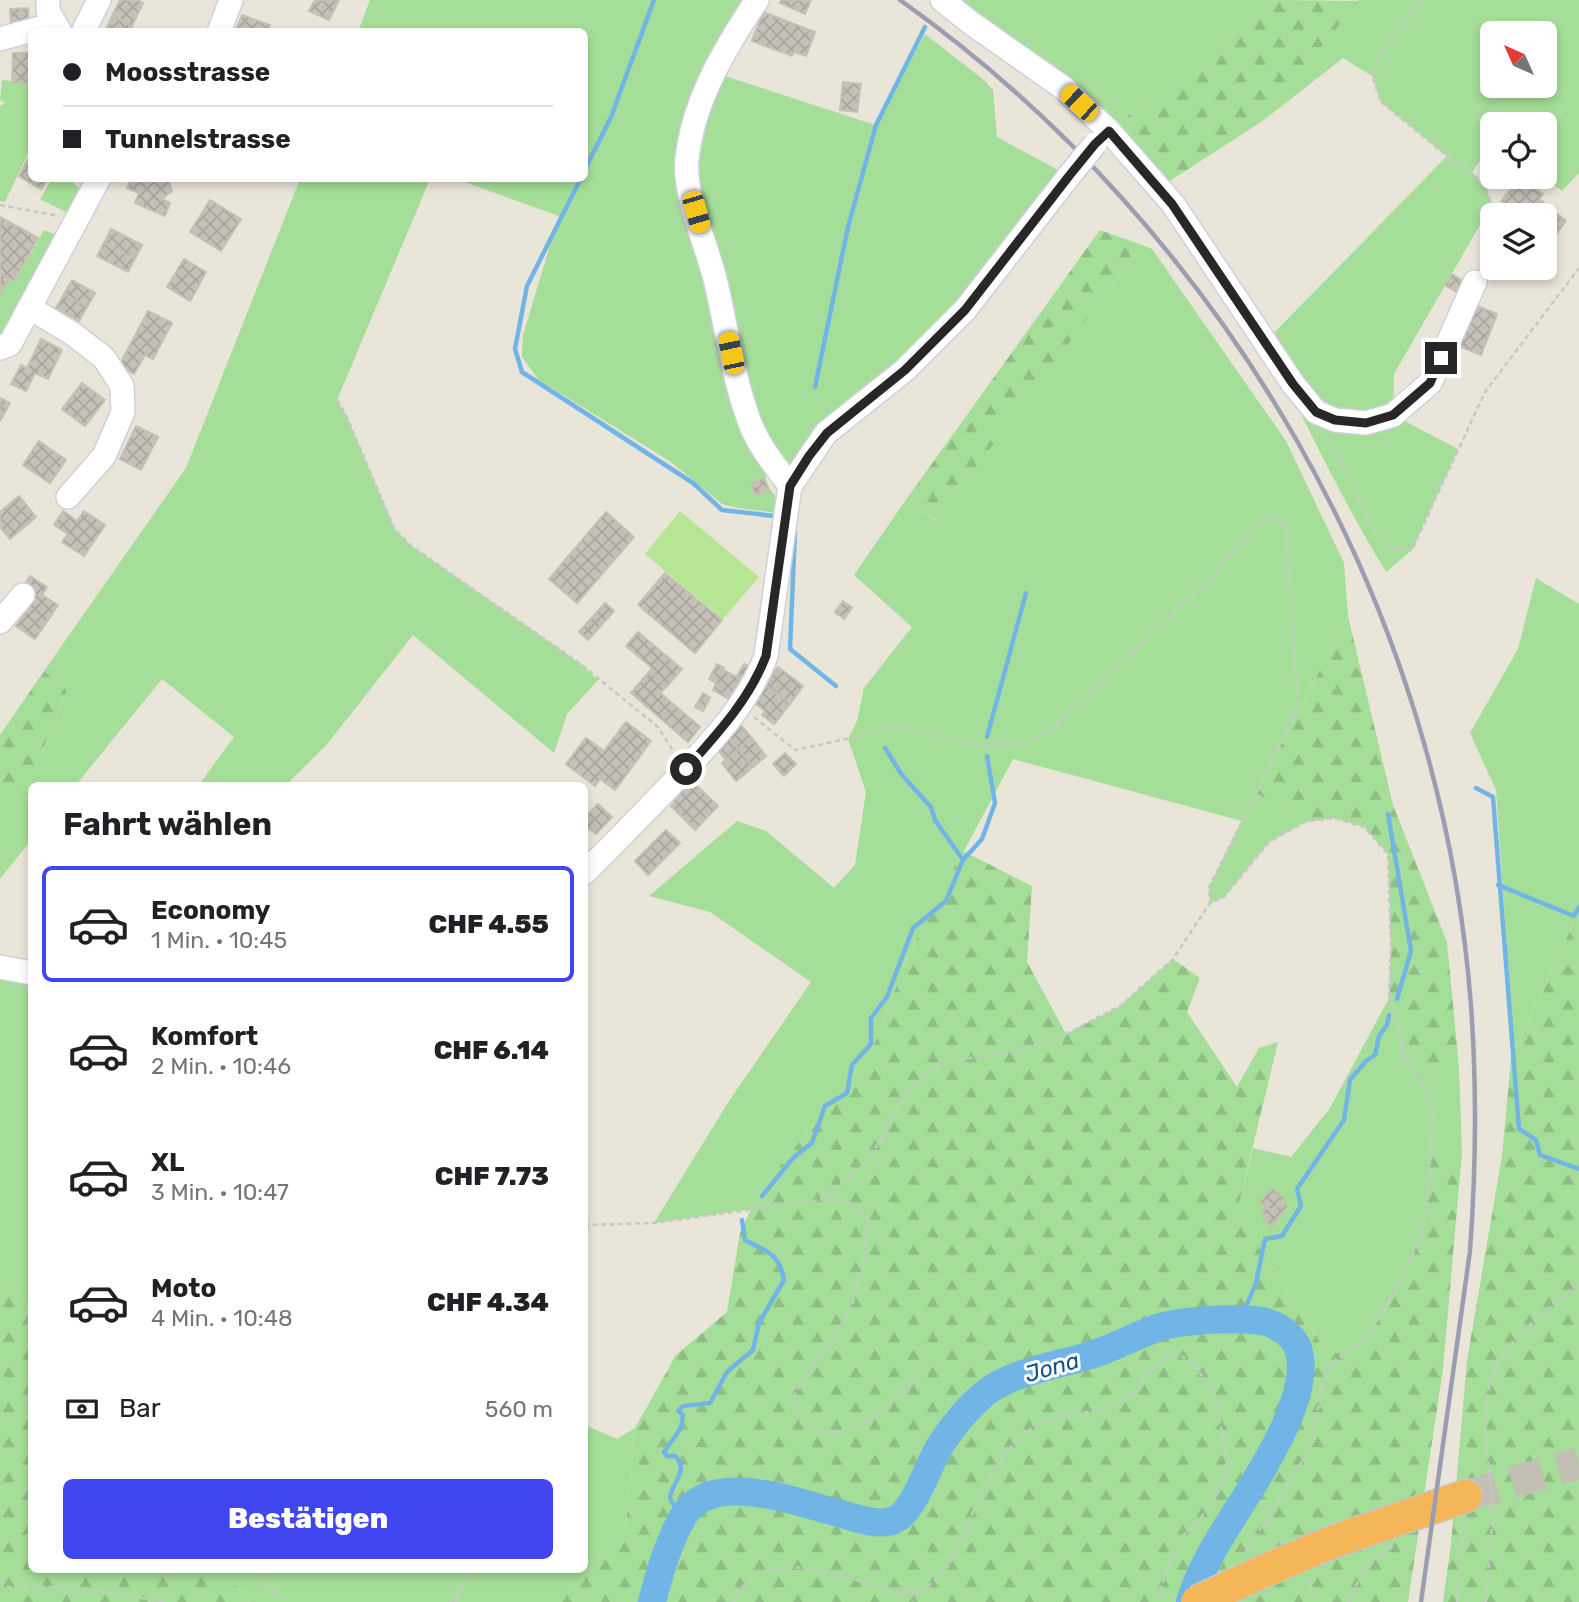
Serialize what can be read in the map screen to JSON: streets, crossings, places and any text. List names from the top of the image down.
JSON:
{
  "water": ["Jona"],
  "north": "top left",
  "page": {
    "banner": ["Moosstrasse", "Tunnelstrasse"],
    "heading": "Fahrt wählen",
    "list": [
      {
        "name": "Economy",
        "note": "1 Min. · 10:45",
        "value": "CHF 4.55"
      },
      {
        "name": "Komfort",
        "note": "2 Min. · 10:46",
        "value": "CHF 6.14"
      },
      {
        "name": "XL",
        "note": "3 Min. · 10:47",
        "value": "CHF 7.73"
      },
      {
        "name": "Moto",
        "note": "4 Min. · 10:48",
        "value": "CHF 4.34"
      }
    ],
    "pay": ["Bar", "560 m"],
    "buttons": "Bestätigen"
  }
}
